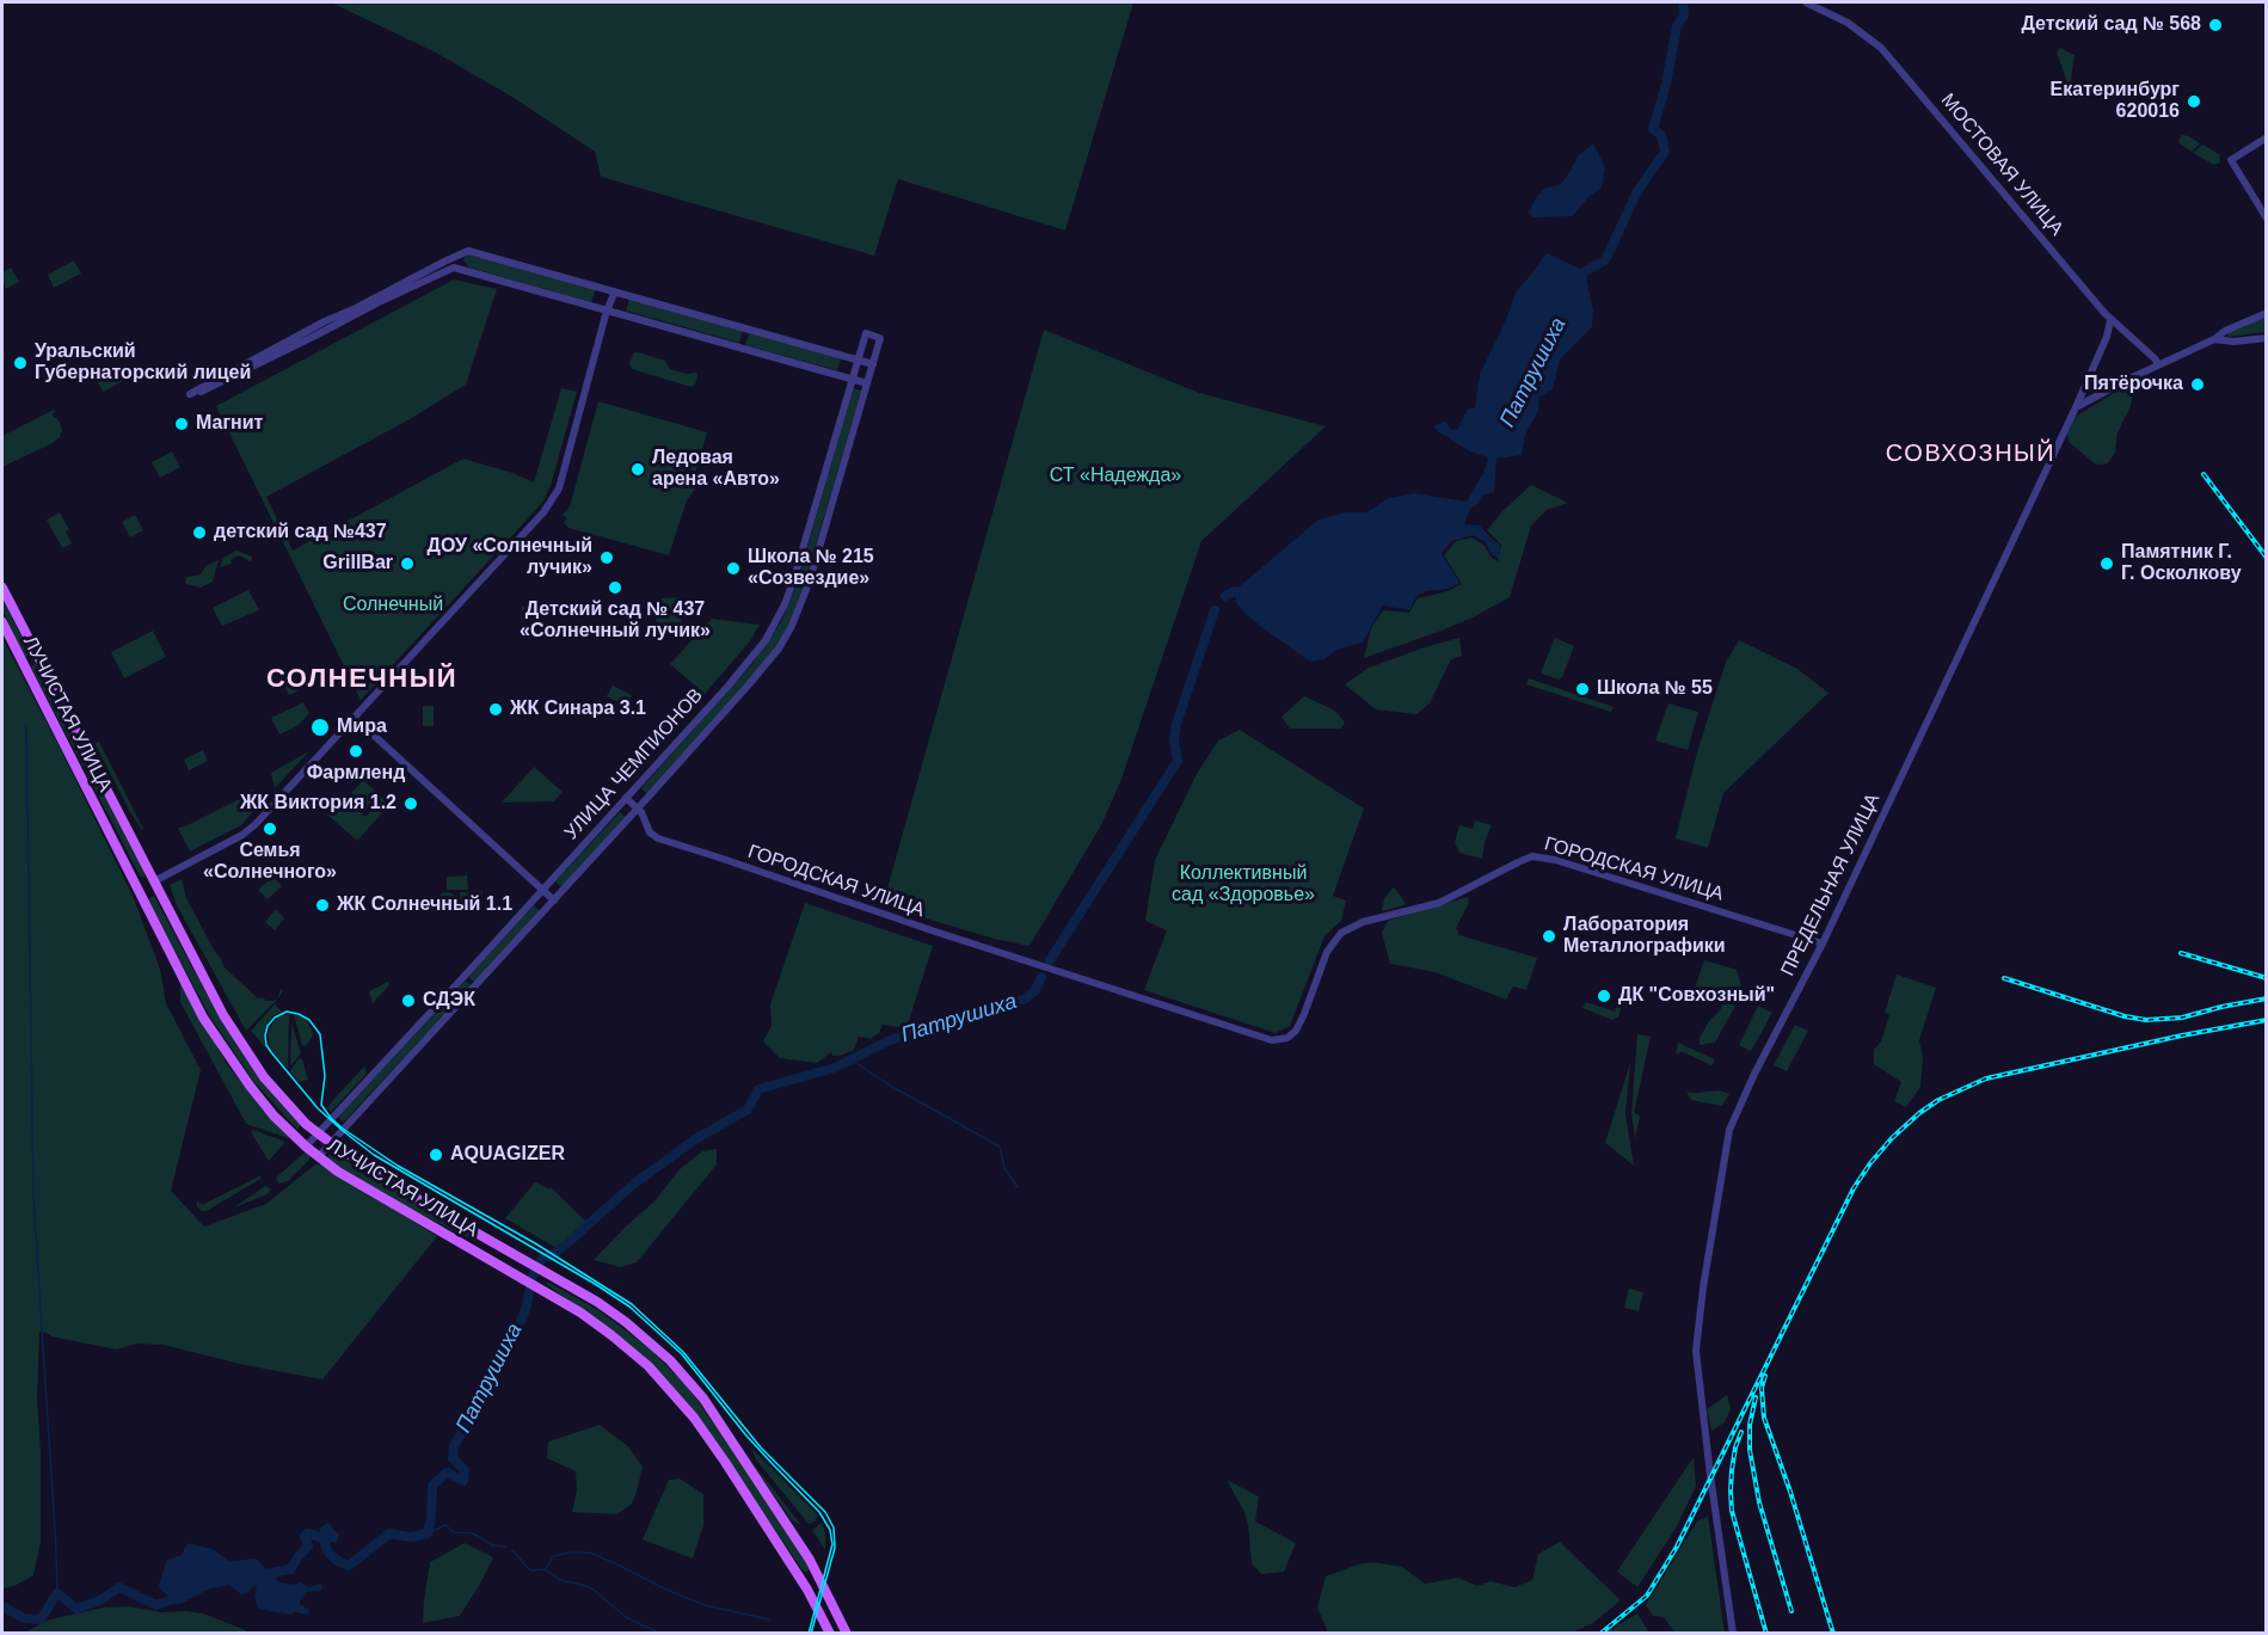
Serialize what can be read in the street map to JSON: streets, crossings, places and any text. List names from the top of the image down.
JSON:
{
  "streets": {
    "main road": ["ЛУЧИСТАЯ УЛИЦА"],
    "street": [
      "МОСТОВАЯ УЛИЦА",
      "УЛИЦА ЧЕМПИОНОВ",
      "ГОРОДСКАЯ УЛИЦА",
      "ПРЕДЕЛЬНАЯ УЛИЦА"
    ]
  },
  "crossings": [
    ["МОСТОВАЯ УЛИЦА", "ПРЕДЕЛЬНАЯ УЛИЦА"],
    ["ЛУЧИСТАЯ УЛИЦА", "УЛИЦА ЧЕМПИОНОВ"],
    ["УЛИЦА ЧЕМПИОНОВ", "ГОРОДСКАЯ УЛИЦА"],
    ["ГОРОДСКАЯ УЛИЦА", "ПРЕДЕЛЬНАЯ УЛИЦА"]
  ],
  "districts": ["СОВХОЗНЫЙ", "СОЛНЕЧНЫЙ"],
  "water": ["Патрушиха"],
  "parks": ["СТ «Надежда»", "Солнечный", "Коллективный сад «Здоровье»"],
  "places": [
    "Детский сад № 568",
    "Екатеринбург 620016",
    "Уральский Губернаторский лицей",
    "Пятёрочка",
    "Магнит",
    "Ледовая арена «Авто»",
    "детский сад №437",
    "ДОУ «Солнечный лучик»",
    "GrillBar",
    "Памятник Г. Г. Осколкову",
    "Школа № 215 «Созвездие»",
    "Детский сад № 437 «Солнечный лучик»",
    "Школа № 55",
    "ЖК Синара 3.1",
    "Мира",
    "Фармленд",
    "ЖК Виктория 1.2",
    "Семья «Солнечного»",
    "ЖК Солнечный 1.1",
    "Лаборатория Металлографики",
    "ДК \"Совхозный\"",
    "СДЭК",
    "AQUAGIZER"
  ]
}
